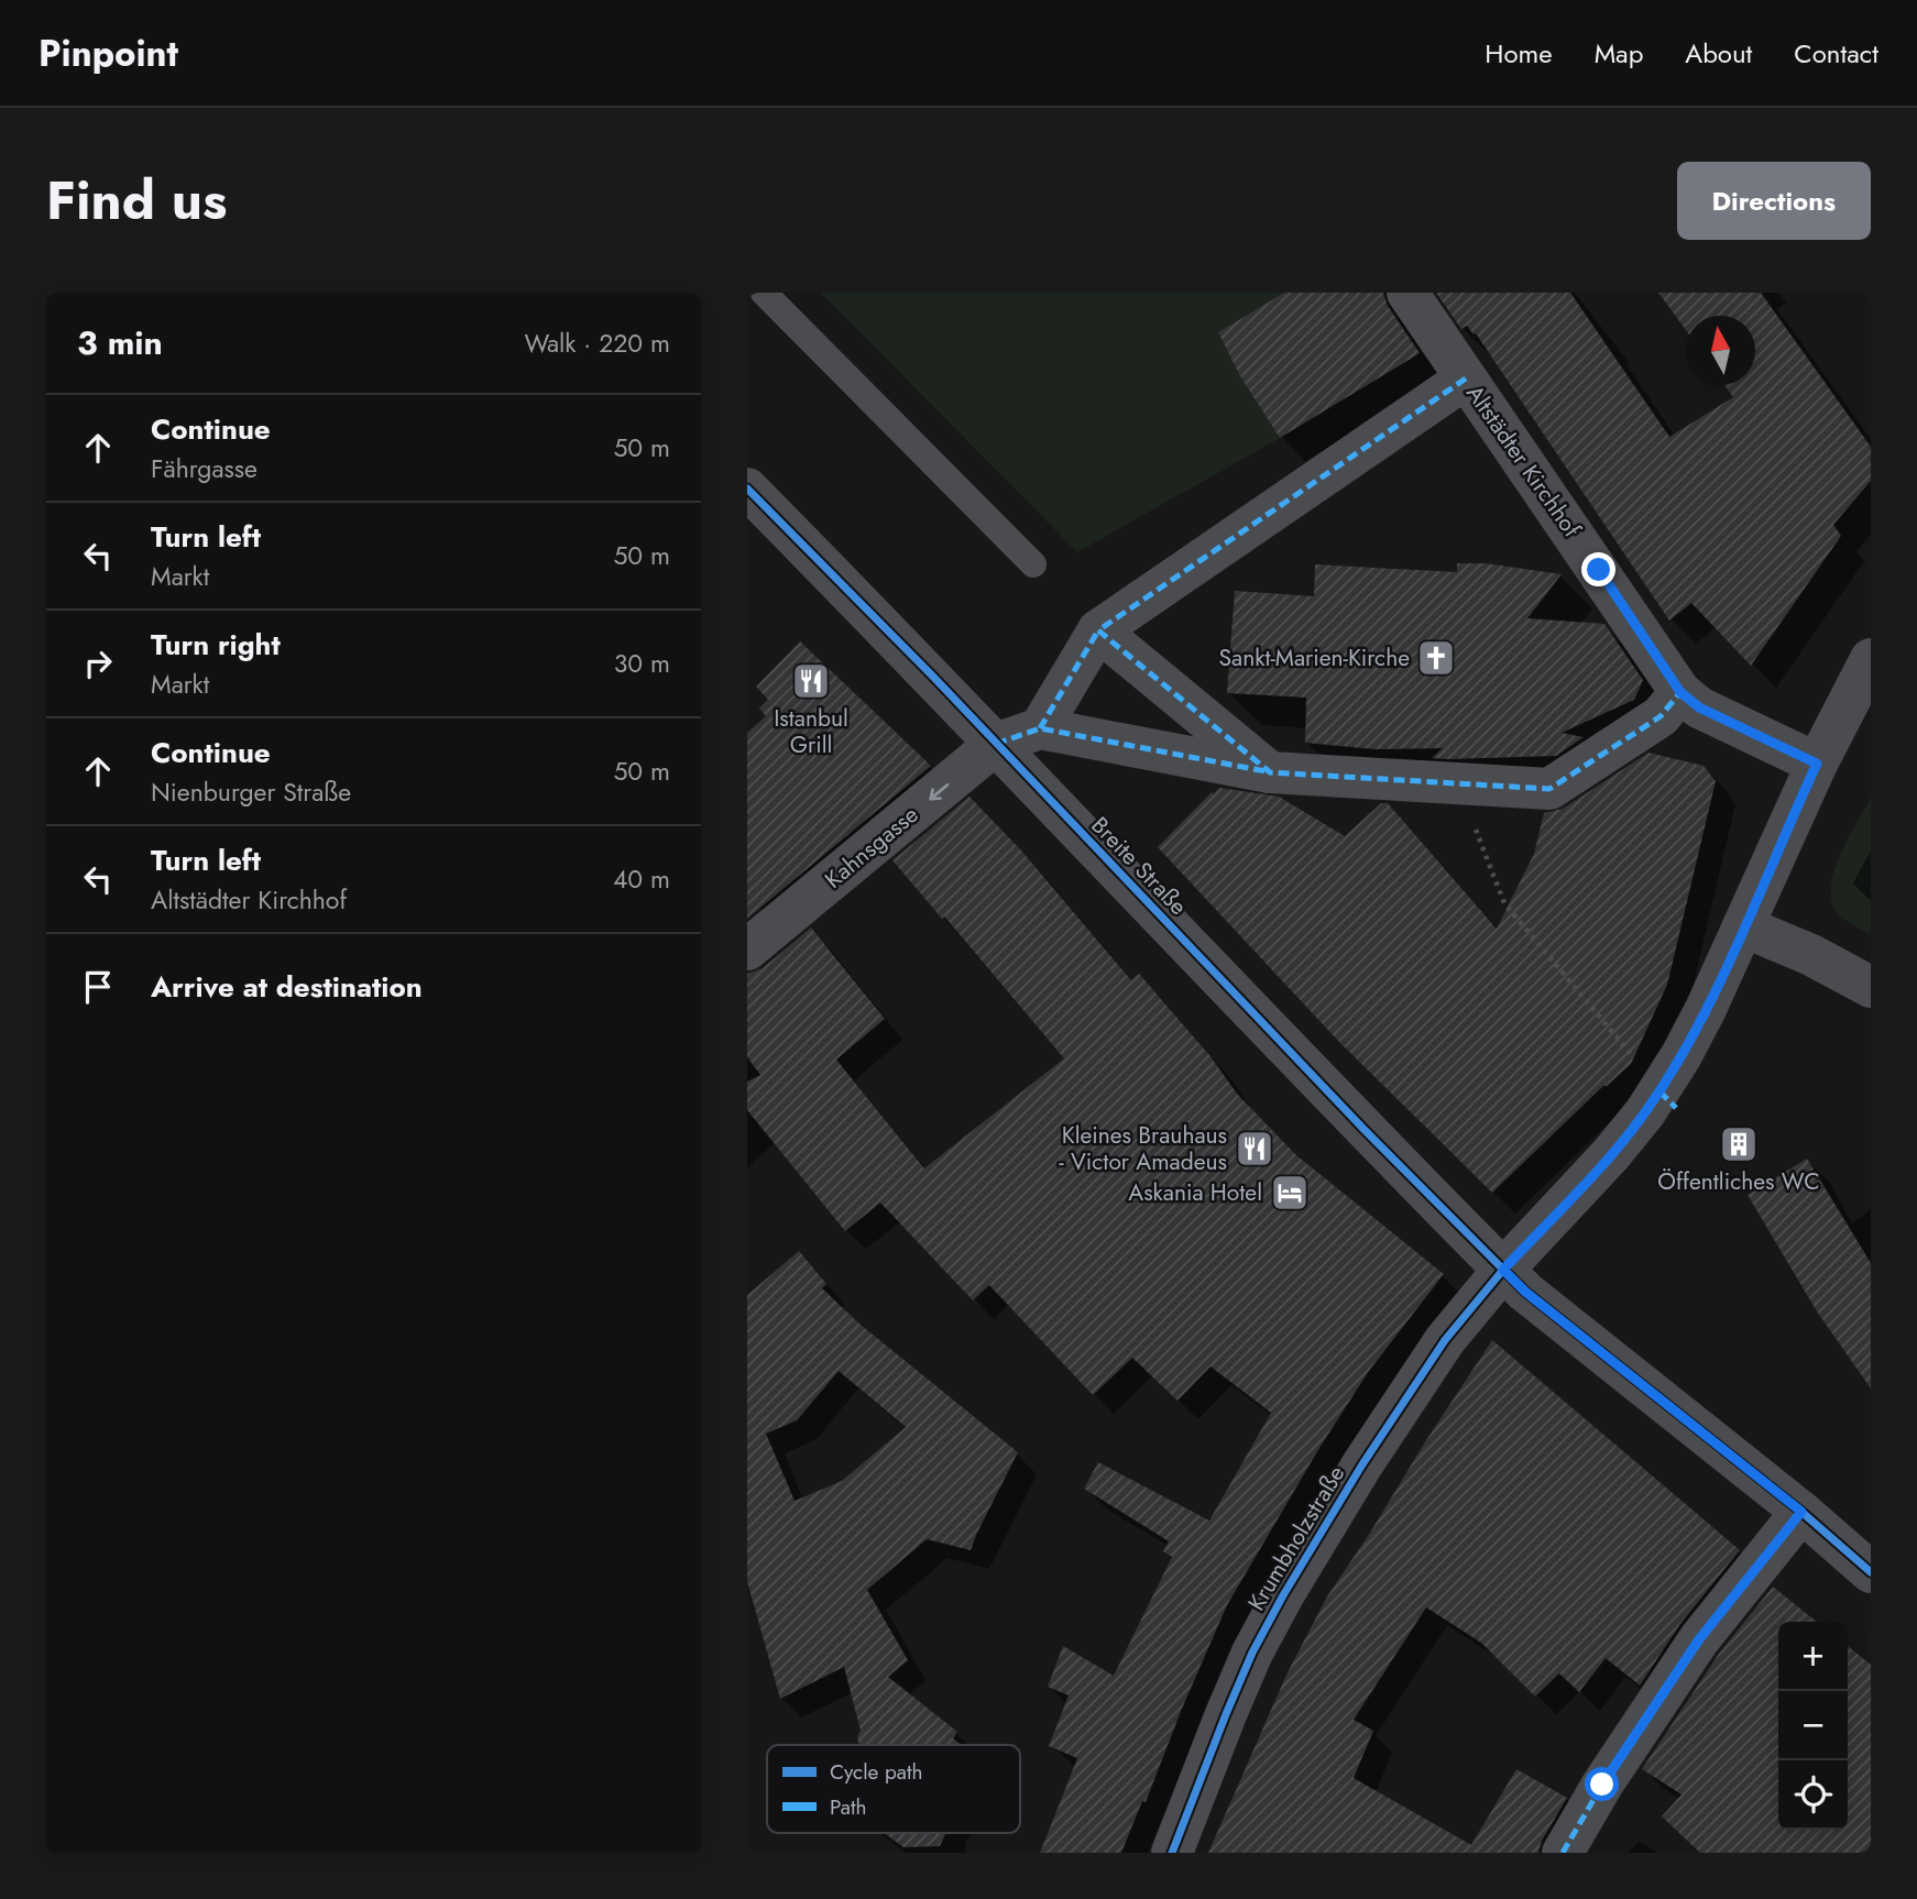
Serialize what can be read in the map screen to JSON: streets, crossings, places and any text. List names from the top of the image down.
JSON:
{
  "streets": {
    "street": [
      "Altstädter Kirchhof",
      "Kahnsgasse",
      "Breite Straße",
      "Krumbholzstraße"
    ]
  },
  "crossings": [
    ["Altstädter Kirchhof", "Krumbholzstraße"],
    ["Kahnsgasse", "Breite Straße"],
    ["Breite Straße", "Krumbholzstraße"]
  ],
  "one_way": ["Kahnsgasse"],
  "places": {
    "church": ["Sankt-Marien-Kirche"],
    "restaurant": ["Istanbul Grill", "Kleines Brauhaus - Victor Amadeus"],
    "building": ["Öffentliches WC"],
    "hotel": ["Askania Hotel"]
  },
  "legend": ["Cycle path", "Path"],
  "north": "top",
  "page": {
    "header": "Pinpoint",
    "nav": [
      "Home",
      "Map",
      "About",
      "Contact"
    ],
    "title": "Find us",
    "buttons": "Directions",
    "heading": ["3 min", "Walk · 220 m"],
    "list": [
      ["Continue", "Fährgasse", "50 m"],
      ["Turn left", "Markt", "50 m"],
      ["Turn right", "Markt", "30 m"],
      ["Continue", "Nienburger Straße", "50 m"],
      ["Turn left", "Altstädter Kirchhof", "40 m"],
      "Arrive at destination"
    ],
    "map_buttons": ["+", "−"]
  }
}
